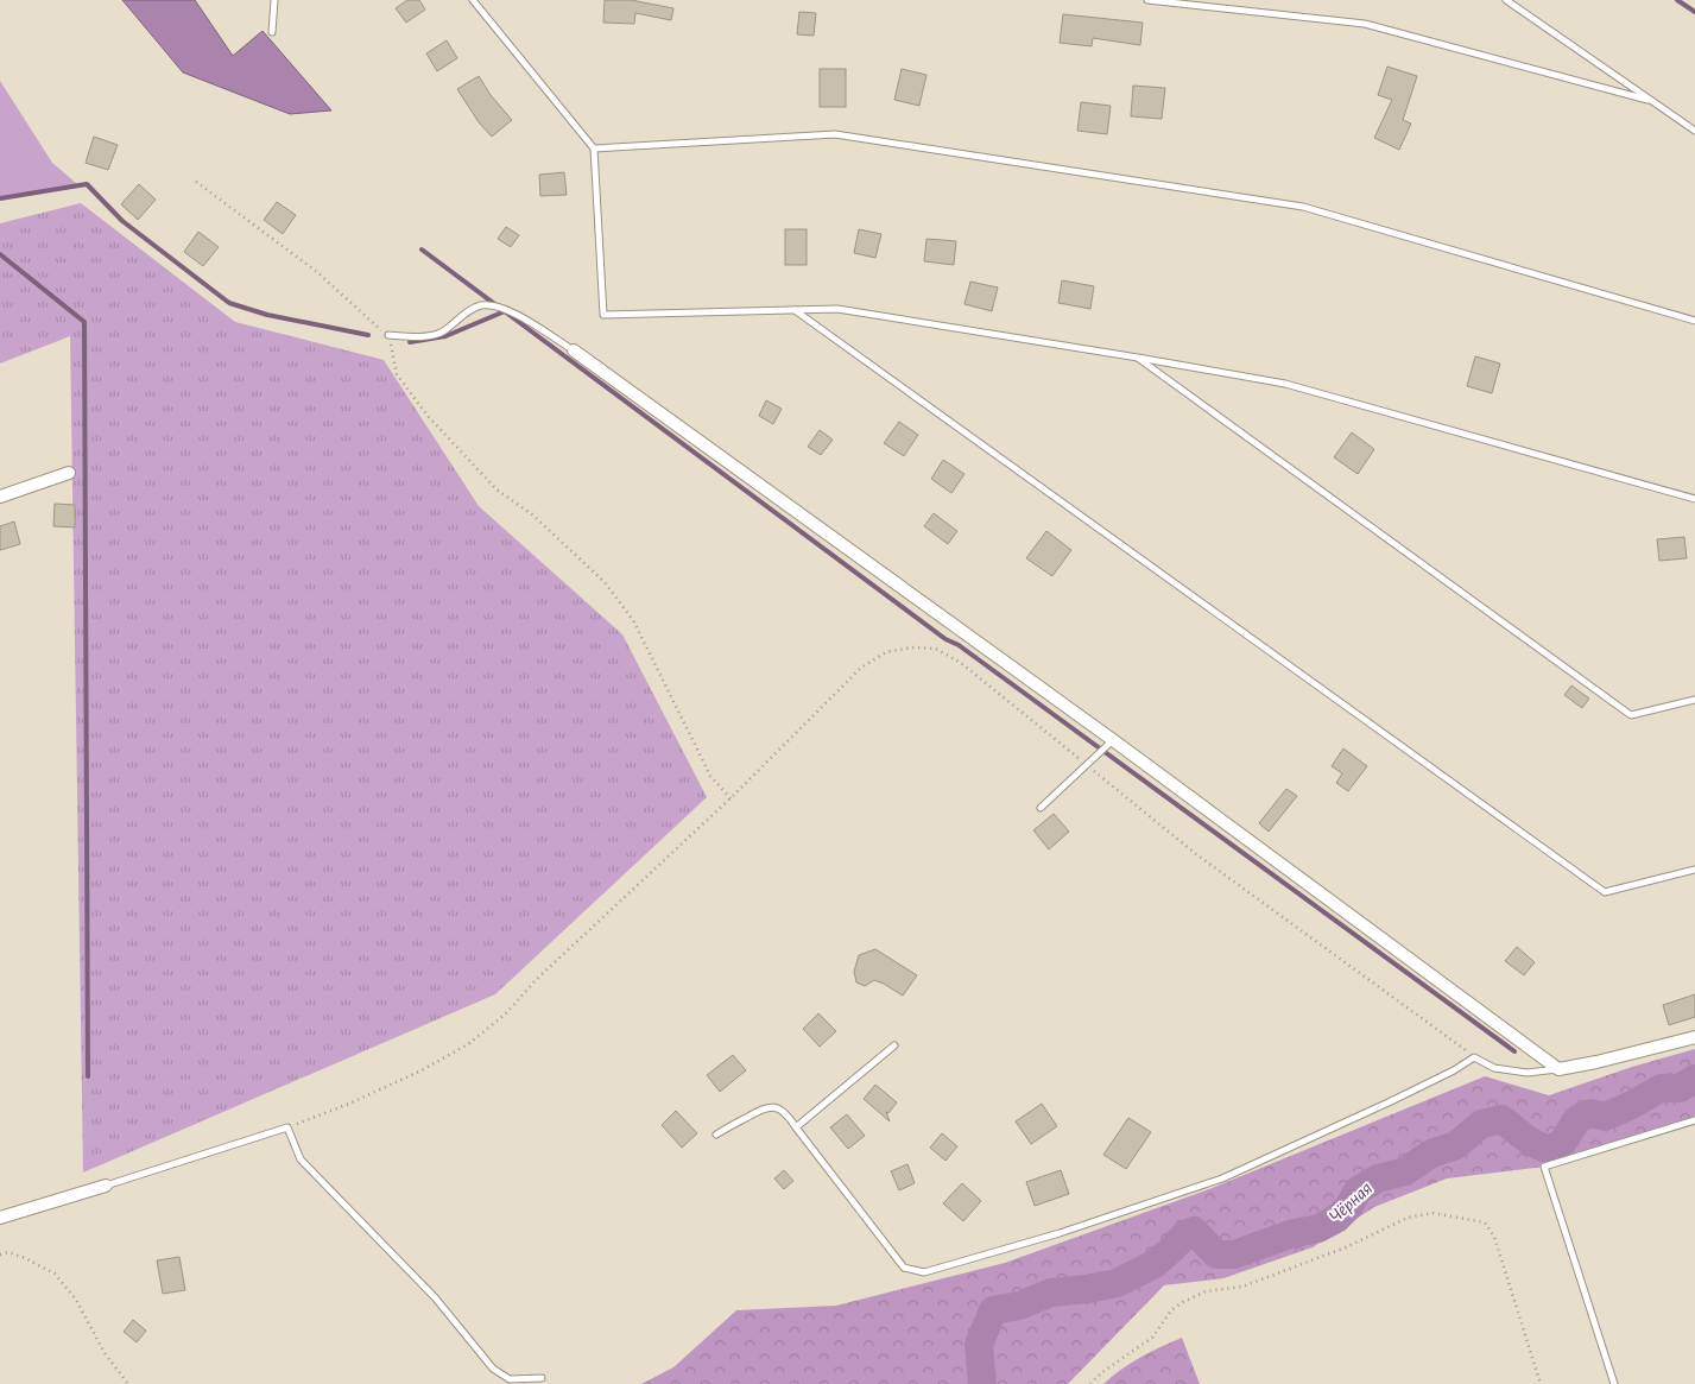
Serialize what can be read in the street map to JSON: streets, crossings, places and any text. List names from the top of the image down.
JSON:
{
  "water": ["Чёрная"]
}
